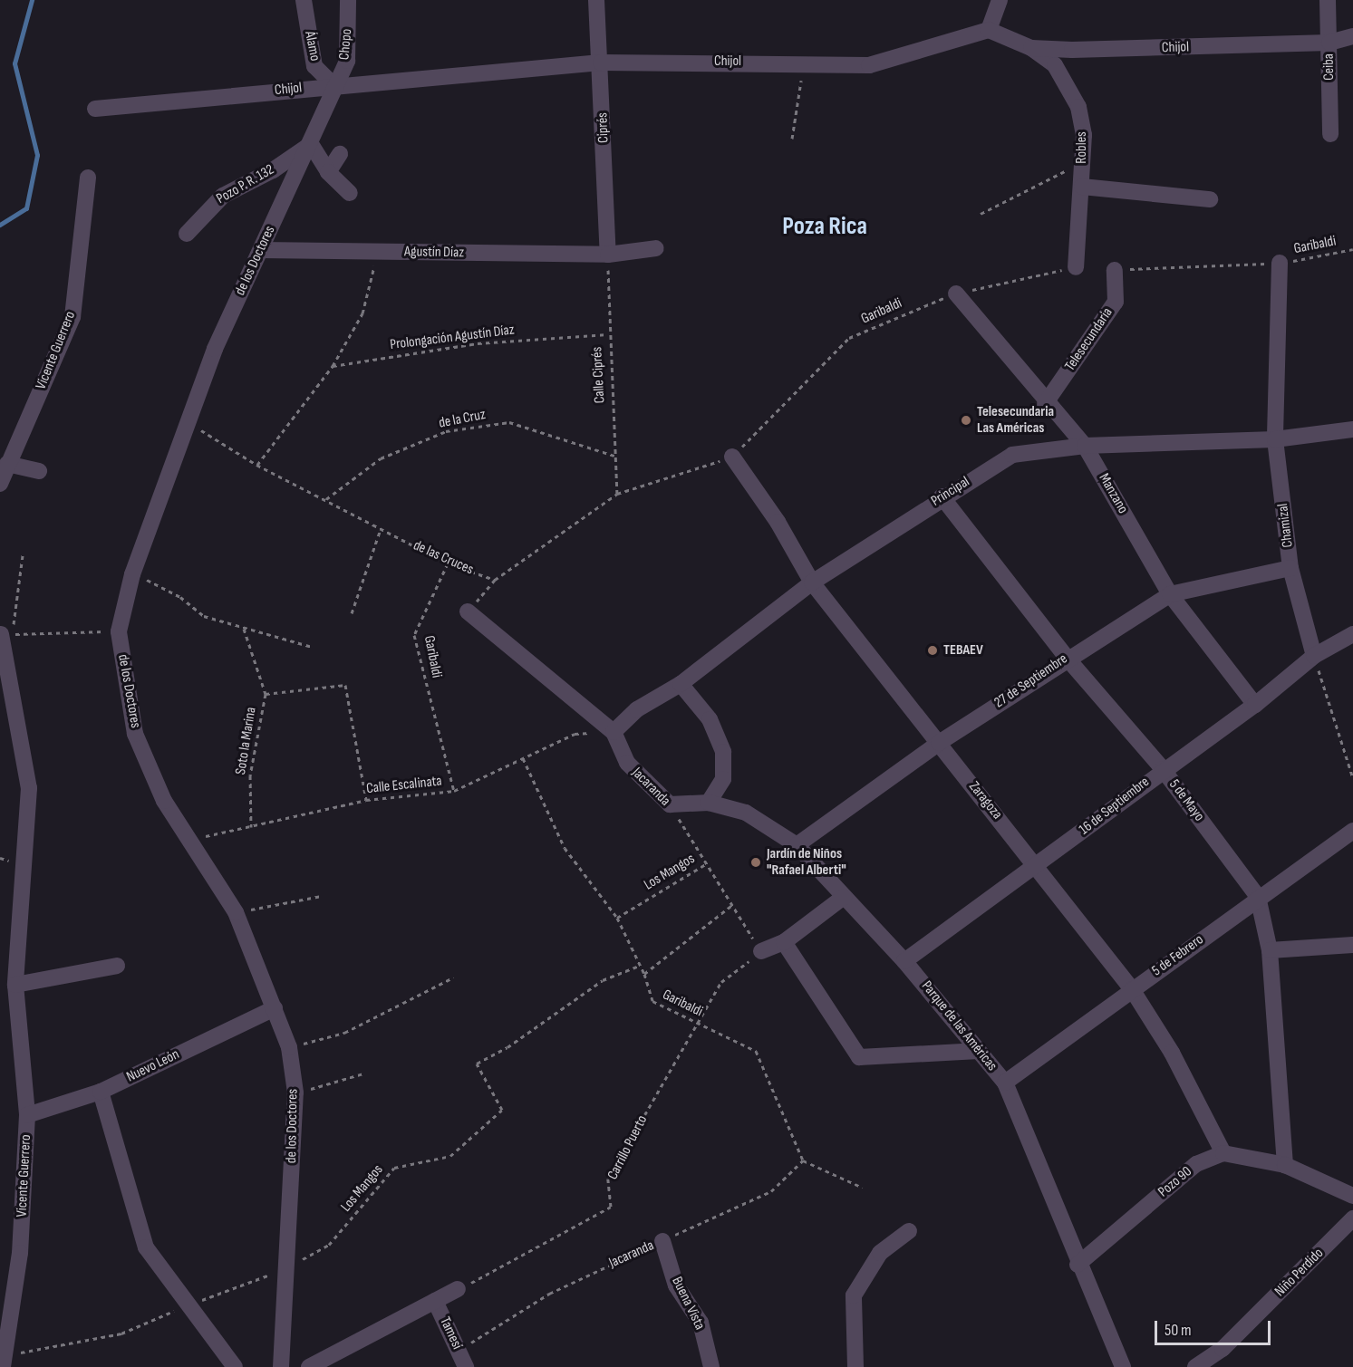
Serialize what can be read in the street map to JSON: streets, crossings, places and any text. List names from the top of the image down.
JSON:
{
  "streets": {
    "street": [
      "Chopo",
      "Álamo",
      "Chijol",
      "Ceiba",
      "Ciprés",
      "Robles",
      "Pozo P. R. 132",
      "Agustín Díaz",
      "de los Doctores",
      "Telesecundaria",
      "Vicente Guerrero",
      "Principal",
      "Manzano",
      "Chamizal",
      "27 de Septiembre",
      "Jacaranda",
      "Zaragoza",
      "5 de Mayo",
      "16 de Septiembre",
      "5 de Febrero",
      "Parque de las Américas",
      "Nuevo León",
      "Pozo 90",
      "Niño Perdido",
      "Buena Vista",
      "Tamesí"
    ],
    "path": [
      "Garibaldi",
      "Prolongación Agustín Díaz",
      "Calle Ciprés",
      "de la Cruz",
      "de las Cruces",
      "Soto la Marina",
      "Calle Escalinata",
      "Los Mangos",
      "Carrillo Puerto"
    ]
  },
  "crossings": [
    ["Chopo", "Álamo"],
    ["Chopo", "Chijol"],
    ["Chopo", "de los Doctores"],
    ["Álamo", "Chijol"],
    ["Álamo", "de los Doctores"],
    ["Chijol", "Ceiba"],
    ["Chijol", "Ciprés"],
    ["Chijol", "Robles"],
    ["Chijol", "de los Doctores"],
    ["Ciprés", "Agustín Díaz"],
    ["Ciprés", "Calle Ciprés"],
    ["Robles", "Garibaldi"],
    ["Pozo P. R. 132", "de los Doctores"],
    ["Garibaldi", "Telesecundaria"],
    ["Garibaldi", "Calle Ciprés"],
    ["Garibaldi", "Manzano"],
    ["Garibaldi", "Chamizal"],
    ["Garibaldi", "de las Cruces"],
    ["Garibaldi", "Calle Escalinata"],
    ["Garibaldi", "Jacaranda"],
    ["Garibaldi", "Zaragoza"],
    ["Garibaldi", "Los Mangos"],
    ["Garibaldi", "Carrillo Puerto"],
    ["Agustín Díaz", "de los Doctores"],
    ["Agustín Díaz", "Calle Ciprés"],
    ["de los Doctores", "de las Cruces"],
    ["de los Doctores", "Calle Escalinata"],
    ["de los Doctores", "Los Mangos"],
    ["de los Doctores", "Nuevo León"],
    ["Prolongación Agustín Díaz", "Calle Ciprés"],
    ["Telesecundaria", "Manzano"],
    ["Vicente Guerrero", "Los Mangos"],
    ["Vicente Guerrero", "Nuevo León"],
    ["Calle Ciprés", "de la Cruz"],
    ["de la Cruz", "de las Cruces"],
    ["Principal", "Manzano"],
    ["Principal", "Chamizal"],
    ["Principal", "Calle Escalinata"],
    ["Principal", "Jacaranda"],
    ["Principal", "Zaragoza"],
    ["Principal", "5 de Mayo"],
    ["Principal", "Parque de las Américas"],
    ["Manzano", "27 de Septiembre"],
    ["Manzano", "16 de Septiembre"],
    ["Chamizal", "27 de Septiembre"],
    ["Chamizal", "16 de Septiembre"],
    ["27 de Septiembre", "Zaragoza"],
    ["27 de Septiembre", "5 de Mayo"],
    ["27 de Septiembre", "Parque de las Américas"],
    ["Soto la Marina", "Calle Escalinata"],
    ["Calle Escalinata", "Jacaranda"],
    ["Calle Escalinata", "Parque de las Américas"],
    ["Jacaranda", "Los Mangos"],
    ["Jacaranda", "Parque de las Américas"],
    ["Jacaranda", "Carrillo Puerto"],
    ["Jacaranda", "Buena Vista"],
    ["Jacaranda", "Tamesí"],
    ["Zaragoza", "16 de Septiembre"],
    ["Zaragoza", "5 de Febrero"],
    ["Zaragoza", "Pozo 90"],
    ["5 de Mayo", "16 de Septiembre"],
    ["5 de Mayo", "5 de Febrero"],
    ["16 de Septiembre", "Parque de las Américas"],
    ["5 de Febrero", "Parque de las Américas"],
    ["Parque de las Américas", "Pozo 90"]
  ],
  "districts": ["Poza Rica"],
  "places": ["Telesecundaria Las Américas", "TEBAEV", "Jardín de Niños \"Rafael Alberti\""],
  "scale_bar": "50 m"
}
